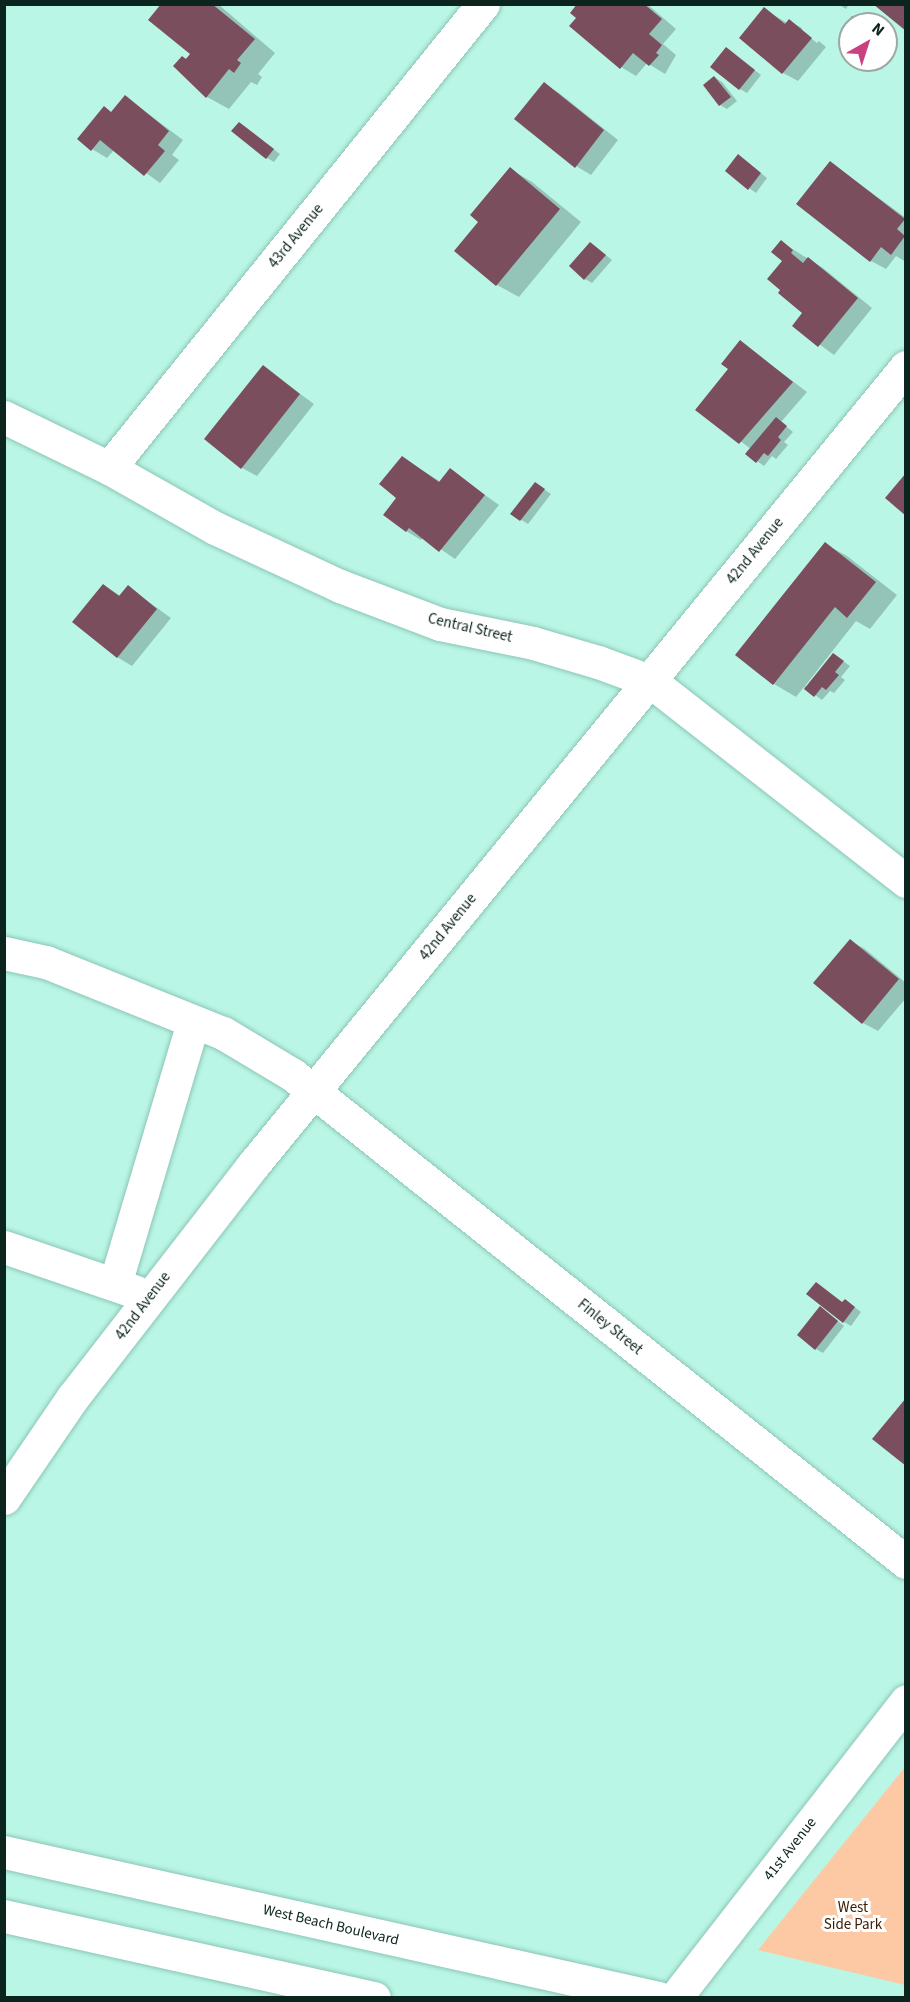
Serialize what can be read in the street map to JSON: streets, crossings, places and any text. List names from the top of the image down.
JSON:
{
  "streets": {
    "street": [
      "43rd Avenue",
      "42nd Avenue",
      "Central Street",
      "Finley Street",
      "41st Avenue",
      "West Beach Boulevard"
    ]
  },
  "crossings": [
    ["43rd Avenue", "Central Street"],
    ["42nd Avenue", "Central Street"],
    ["42nd Avenue", "Finley Street"]
  ],
  "parks": ["West Side Park"],
  "north": "top right"
}
